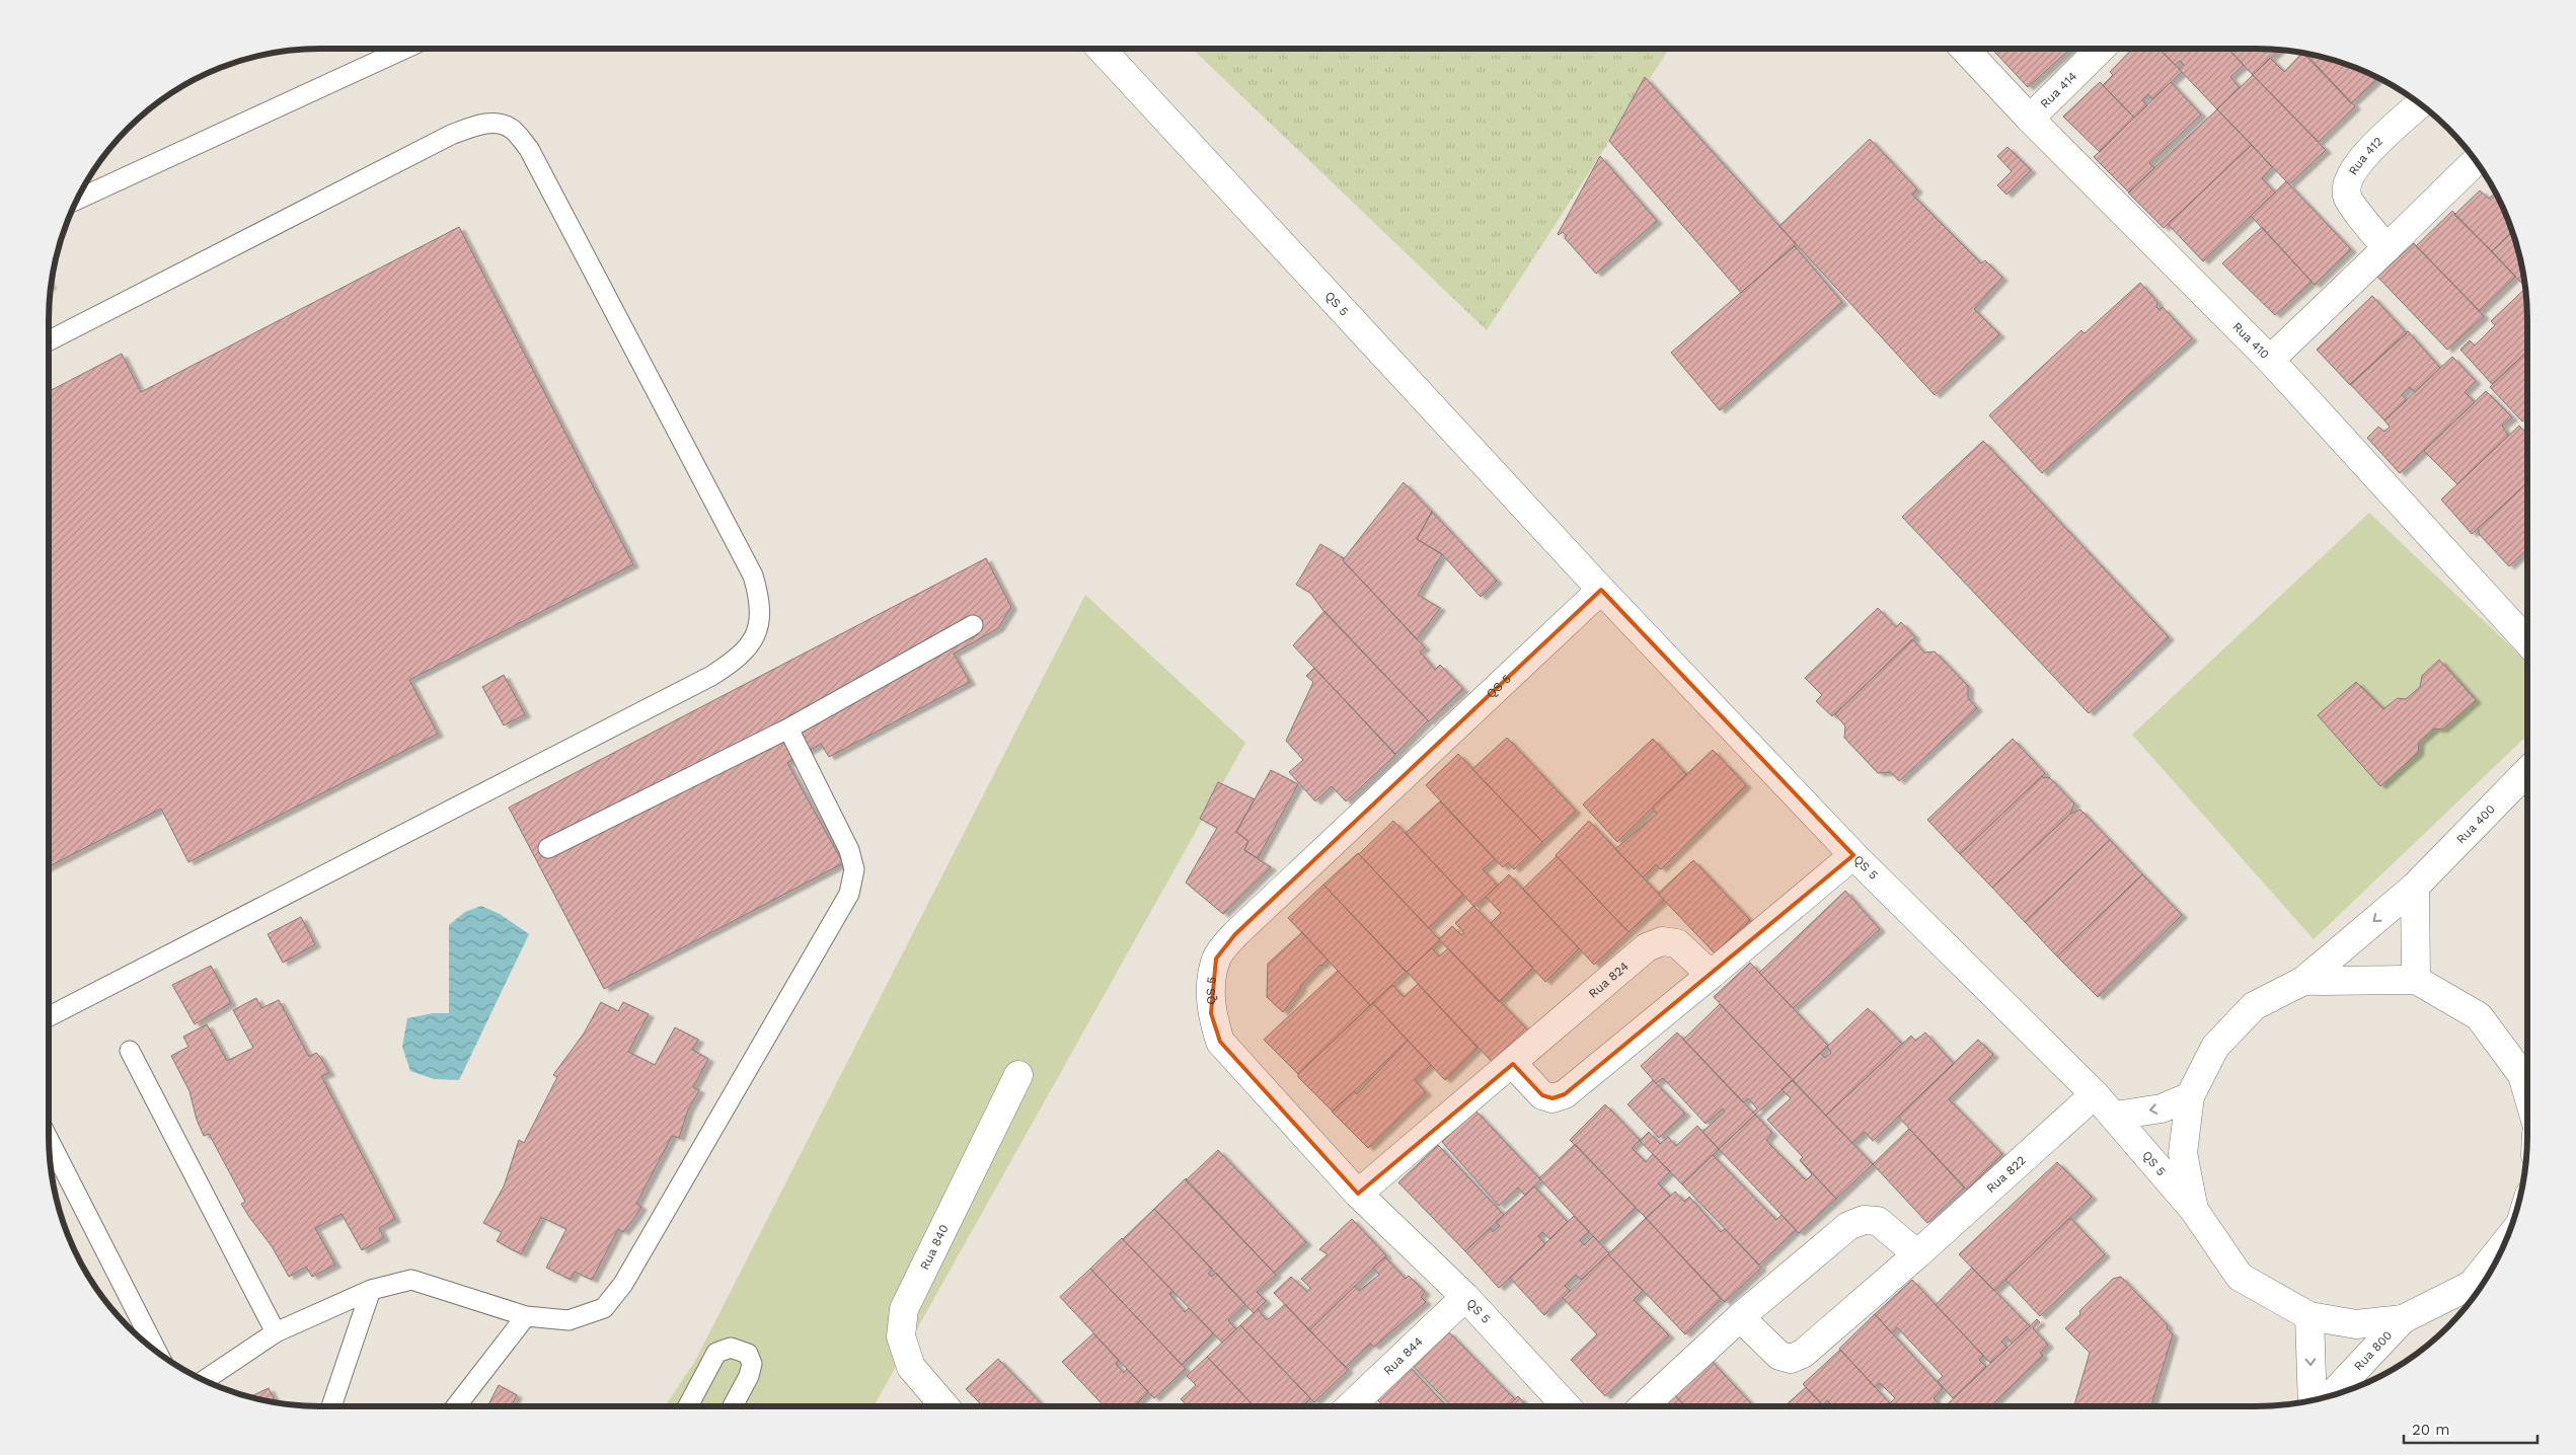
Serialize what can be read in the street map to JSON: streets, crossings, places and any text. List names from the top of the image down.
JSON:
{
  "streets": {
    "street": [
      "Rua 414",
      "Rua 412",
      "QS 5",
      "Rua 410",
      "Rua 400",
      "Rua 824",
      "Rua 822",
      "Rua 840",
      "Rua 800",
      "Rua 844"
    ]
  },
  "crossings": [
    ["Rua 414", "Rua 410"],
    ["QS 5", "Rua 824"],
    ["QS 5", "Rua 822"],
    ["QS 5", "Rua 800"],
    ["QS 5", "Rua 844"]
  ],
  "one_way": ["Rua 400"],
  "scale_bar": "20 m"
}
